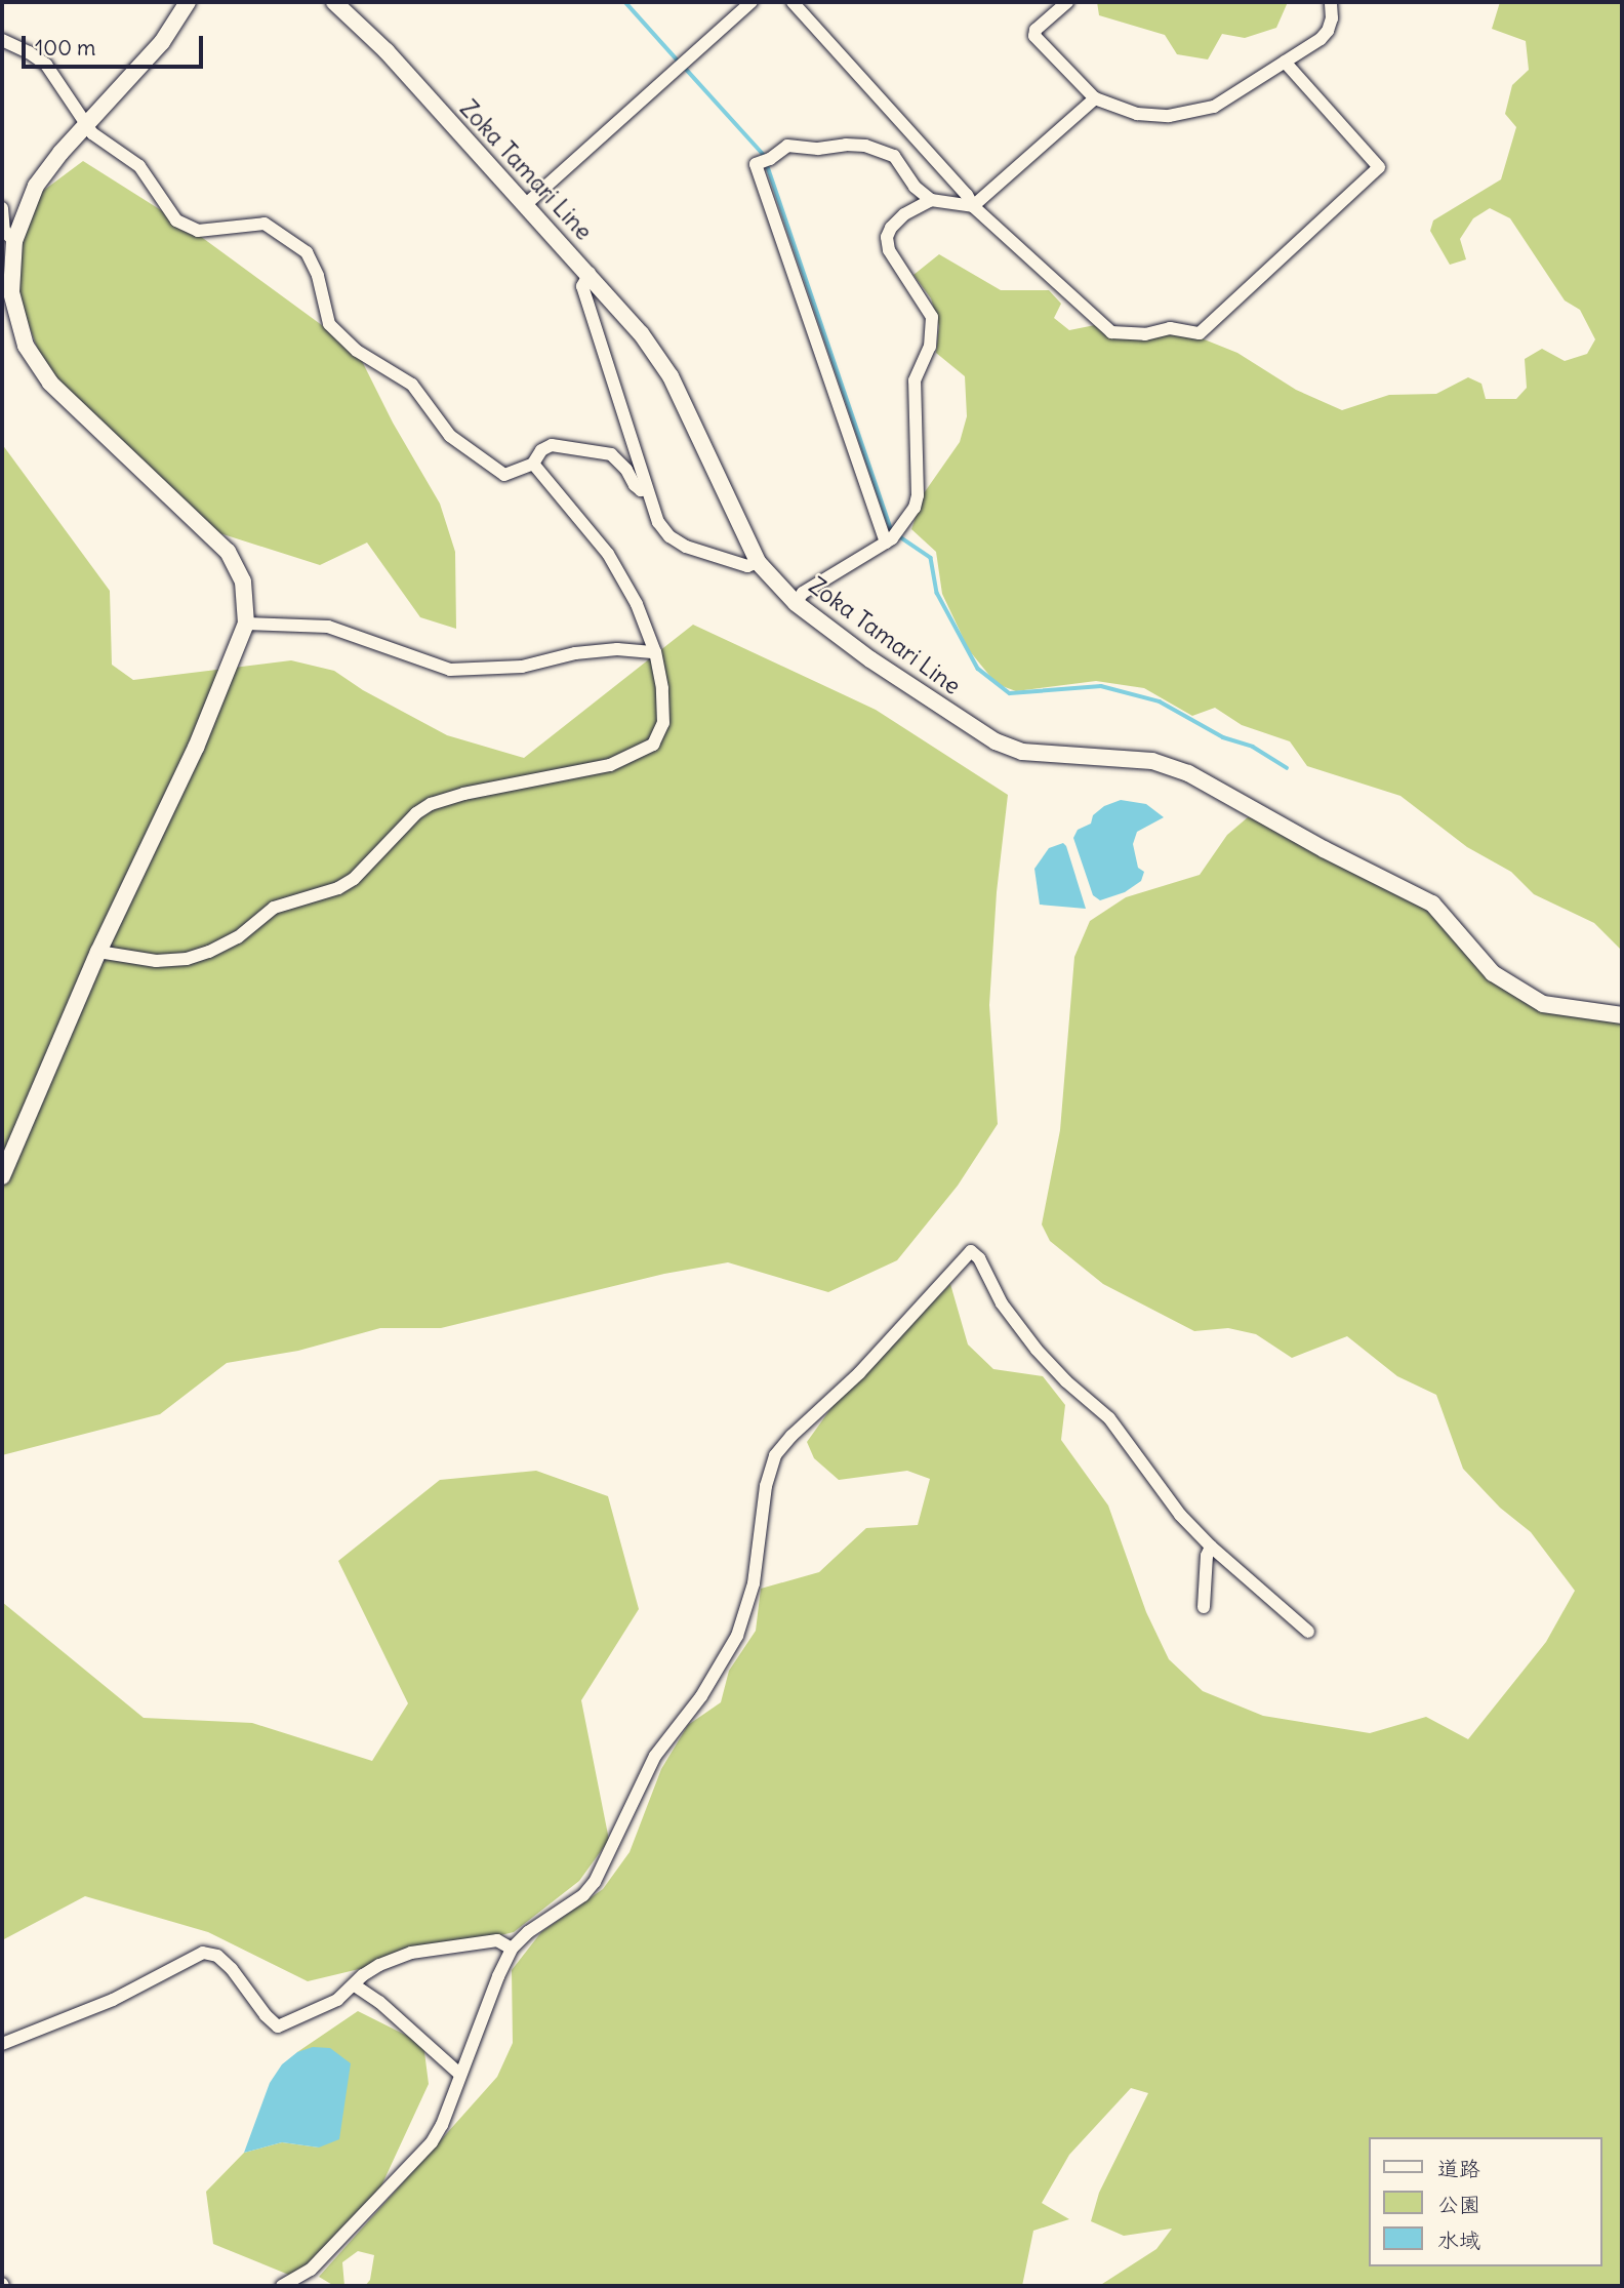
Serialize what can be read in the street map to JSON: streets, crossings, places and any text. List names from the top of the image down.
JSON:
{
  "streets": {
    "main road": ["Zoka Tamari Line"]
  },
  "legend": ["道路", "公園", "水域"],
  "scale_bar": "100 m"
}
